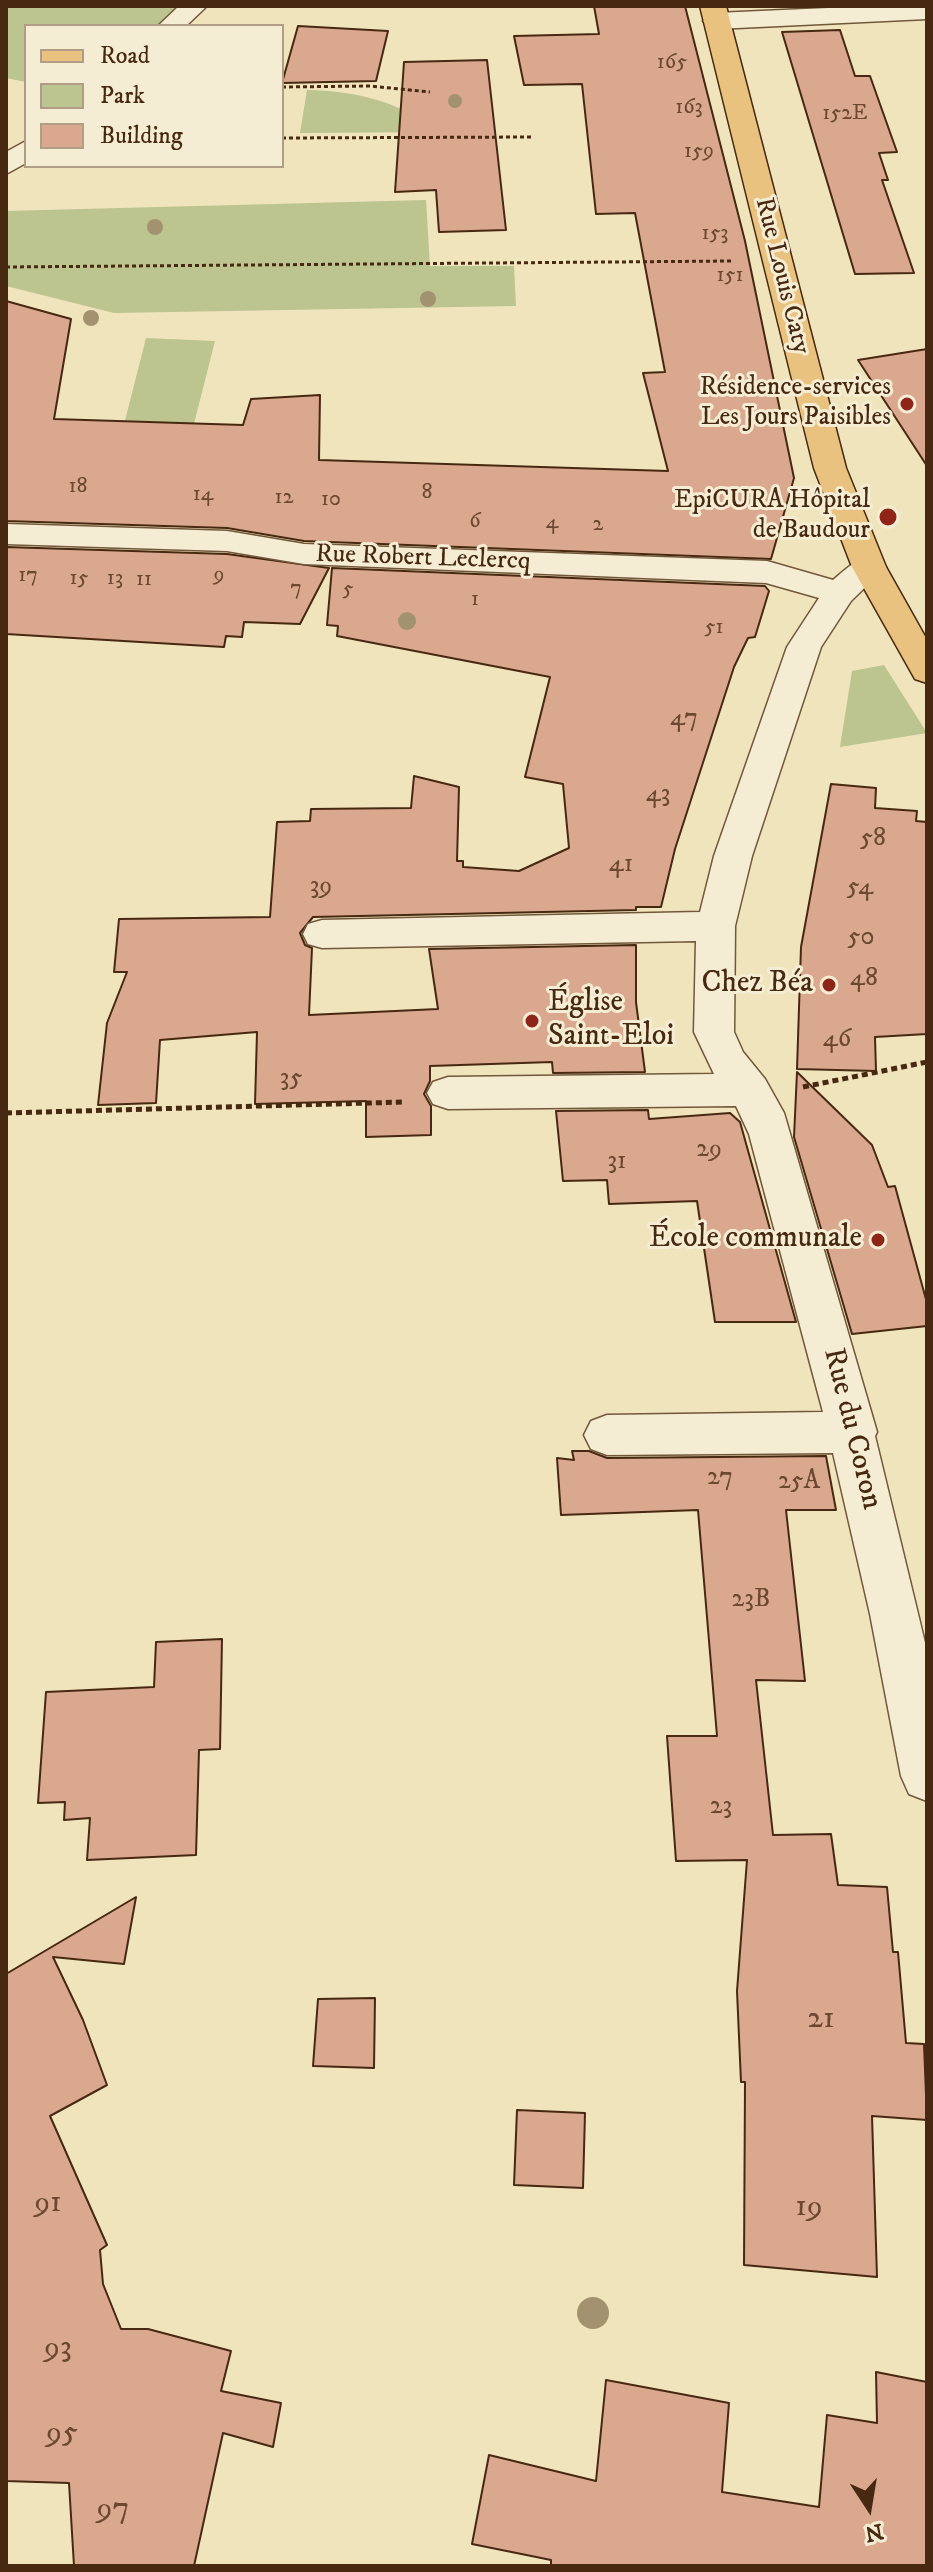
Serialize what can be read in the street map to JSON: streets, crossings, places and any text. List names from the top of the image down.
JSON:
{
  "streets": {
    "main road": ["Rue Louis Caty"],
    "street": ["Rue Robert Leclercq", "Rue du Coron"]
  },
  "crossings": [
    ["Rue Louis Caty", "Rue du Coron"],
    ["Rue Robert Leclercq", "Rue du Coron"]
  ],
  "places": [
    "Résidence-services Les Jours Paisibles",
    "EpiCURA Hôpital de Baudour",
    "Chez Béa",
    "Église Saint-Eloi",
    "École communale"
  ],
  "house_numbers": [
    "165",
    "163",
    "152E",
    "159",
    "153",
    "151",
    "18",
    "8",
    "14",
    "12",
    "10",
    "6",
    "4",
    "2",
    "17",
    "9",
    "15",
    "13",
    "11",
    "7",
    "5",
    "1",
    "51",
    "47",
    "43",
    "58",
    "41",
    "39",
    "54",
    "50",
    "48",
    "46",
    "35",
    "29",
    "31",
    "27",
    "25A",
    "23B",
    "23",
    "21",
    "91",
    "19",
    "93",
    "95",
    "97"
  ],
  "legend": ["Road", "Park", "Building"],
  "north": "bottom"
}
